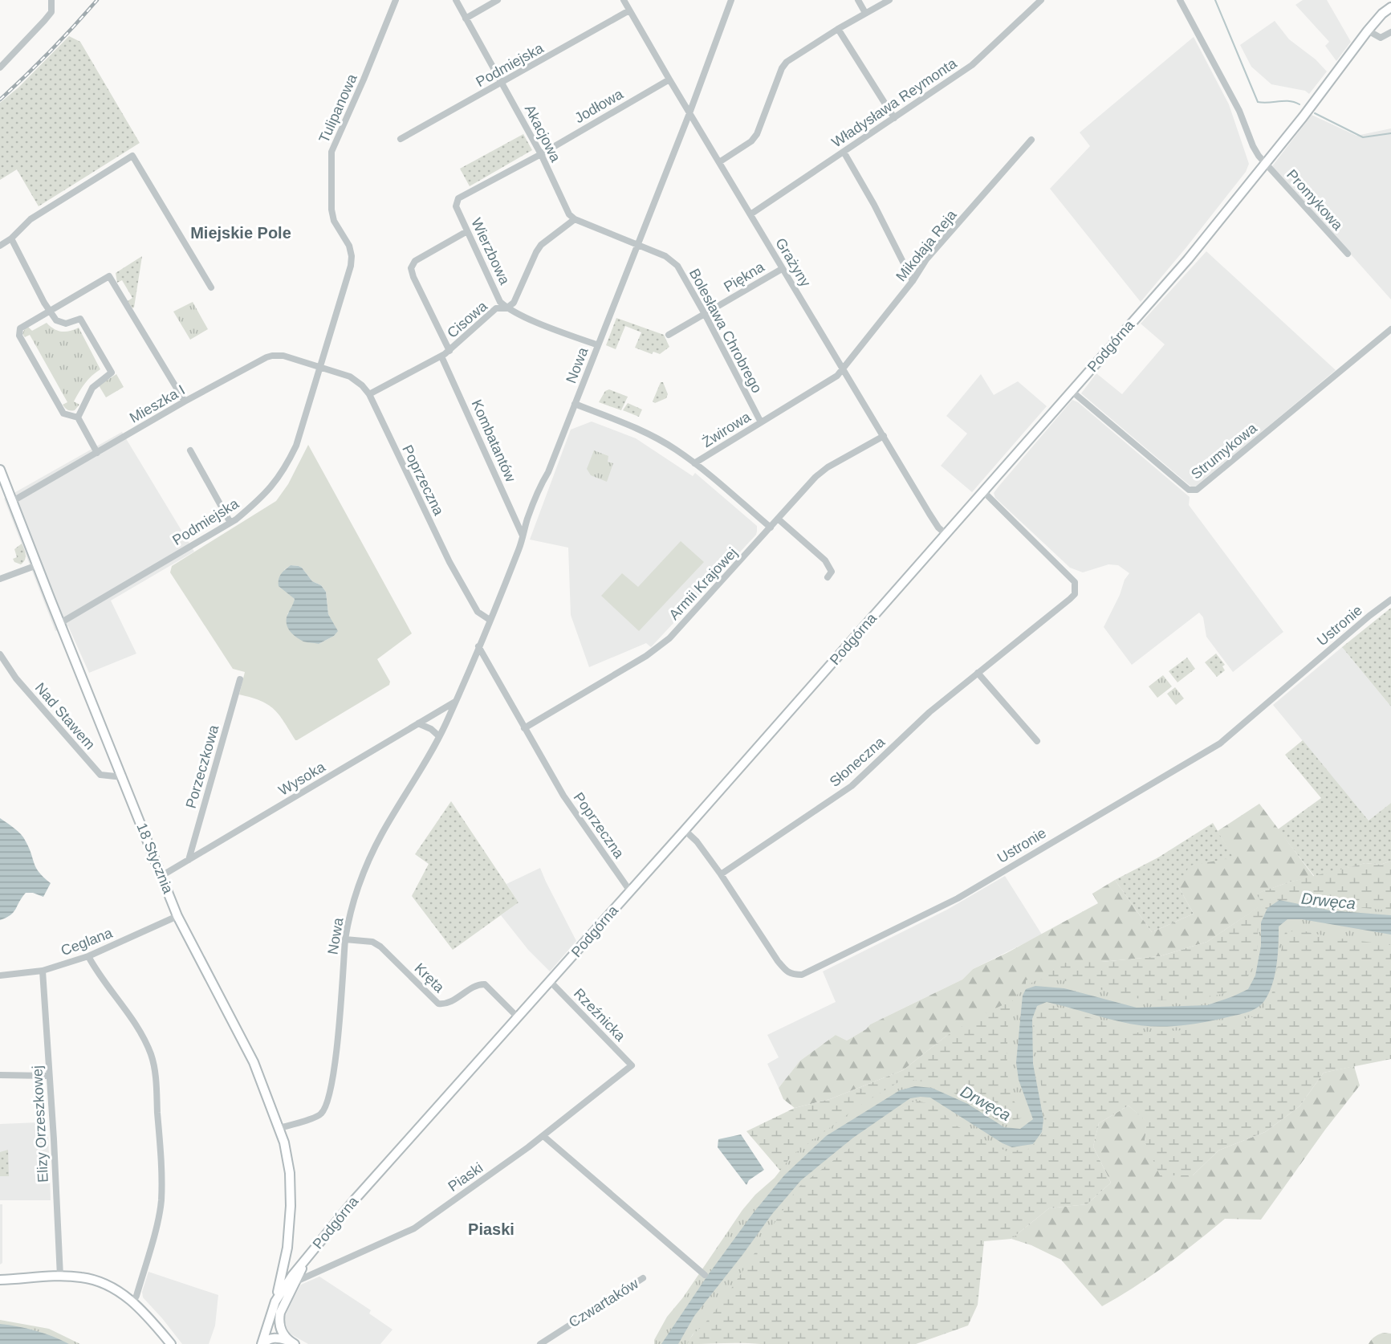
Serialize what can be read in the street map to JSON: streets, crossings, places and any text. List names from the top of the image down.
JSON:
{
  "streets": {
    "main road": ["Podgórna", "18 Stycznia"],
    "street": [
      "Podmiejska",
      "Władysława Reymonta",
      "Jodłowa",
      "Tulipanowa",
      "Akacjowa",
      "Promykowa",
      "Mikołaja Reja",
      "Wierzbowa",
      "Grażyny",
      "Piękna",
      "Cisowa",
      "Bolesława Chrobrego",
      "Nowa",
      "Mieszka I",
      "Żwirowa",
      "Kombatantów",
      "Strumykowa",
      "Poprzeczna",
      "Armii Krajowej",
      "Ustronie",
      "Nad Stawem",
      "Słoneczna",
      "Porzeczkowa",
      "Wysoka",
      "Ceglana",
      "Kręta",
      "Rzeźnicka",
      "Elizy Orzeszkowej",
      "Piaski",
      "Czwartaków"
    ]
  },
  "crossings": [
    ["Podmiejska", "Tulipanowa"],
    ["Podmiejska", "Akacjowa"],
    ["Podmiejska", "Grażyny"],
    ["Podmiejska", "Mieszka I"],
    ["Podmiejska", "Poprzeczna"],
    ["Podmiejska", "18 Stycznia"],
    ["Władysława Reymonta", "Grażyny"],
    ["Jodłowa", "Akacjowa"],
    ["Jodłowa", "Wierzbowa"],
    ["Jodłowa", "Grażyny"],
    ["Tulipanowa", "Mieszka I"],
    ["Tulipanowa", "Poprzeczna"],
    ["Akacjowa", "Wierzbowa"],
    ["Akacjowa", "Cisowa"],
    ["Promykowa", "Podgórna"],
    ["Mikołaja Reja", "Grażyny"],
    ["Mikołaja Reja", "Żwirowa"],
    ["Wierzbowa", "Cisowa"],
    ["Grażyny", "Piękna"],
    ["Grażyny", "Podgórna"],
    ["Grażyny", "Nowa"],
    ["Grażyny", "Żwirowa"],
    ["Grażyny", "Armii Krajowej"],
    ["Piękna", "Bolesława Chrobrego"],
    ["Cisowa", "Kombatantów"],
    ["Cisowa", "Poprzeczna"],
    ["Bolesława Chrobrego", "Nowa"],
    ["Bolesława Chrobrego", "Żwirowa"],
    ["Podgórna", "Strumykowa"],
    ["Podgórna", "Poprzeczna"],
    ["Podgórna", "Ustronie"],
    ["Podgórna", "Słoneczna"],
    ["Podgórna", "18 Stycznia"],
    ["Podgórna", "Kręta"],
    ["Podgórna", "Rzeźnicka"],
    ["Podgórna", "Piaski"],
    ["Nowa", "Kombatantów"],
    ["Nowa", "Poprzeczna"],
    ["Nowa", "Wysoka"],
    ["Nowa", "18 Stycznia"],
    ["Nowa", "Kręta"],
    ["Mieszka I", "Poprzeczna"],
    ["Mieszka I", "18 Stycznia"],
    ["Poprzeczna", "Armii Krajowej"],
    ["Ustronie", "Słoneczna"],
    ["Nad Stawem", "18 Stycznia"],
    ["Porzeczkowa", "Wysoka"],
    ["Wysoka", "18 Stycznia"],
    ["18 Stycznia", "Ceglana"],
    ["18 Stycznia", "Piaski"],
    ["Ceglana", "Elizy Orzeszkowej"],
    ["Rzeźnicka", "Piaski"]
  ],
  "districts": ["Miejskie Pole", "Piaski"],
  "water": ["Drwęca"]
}
